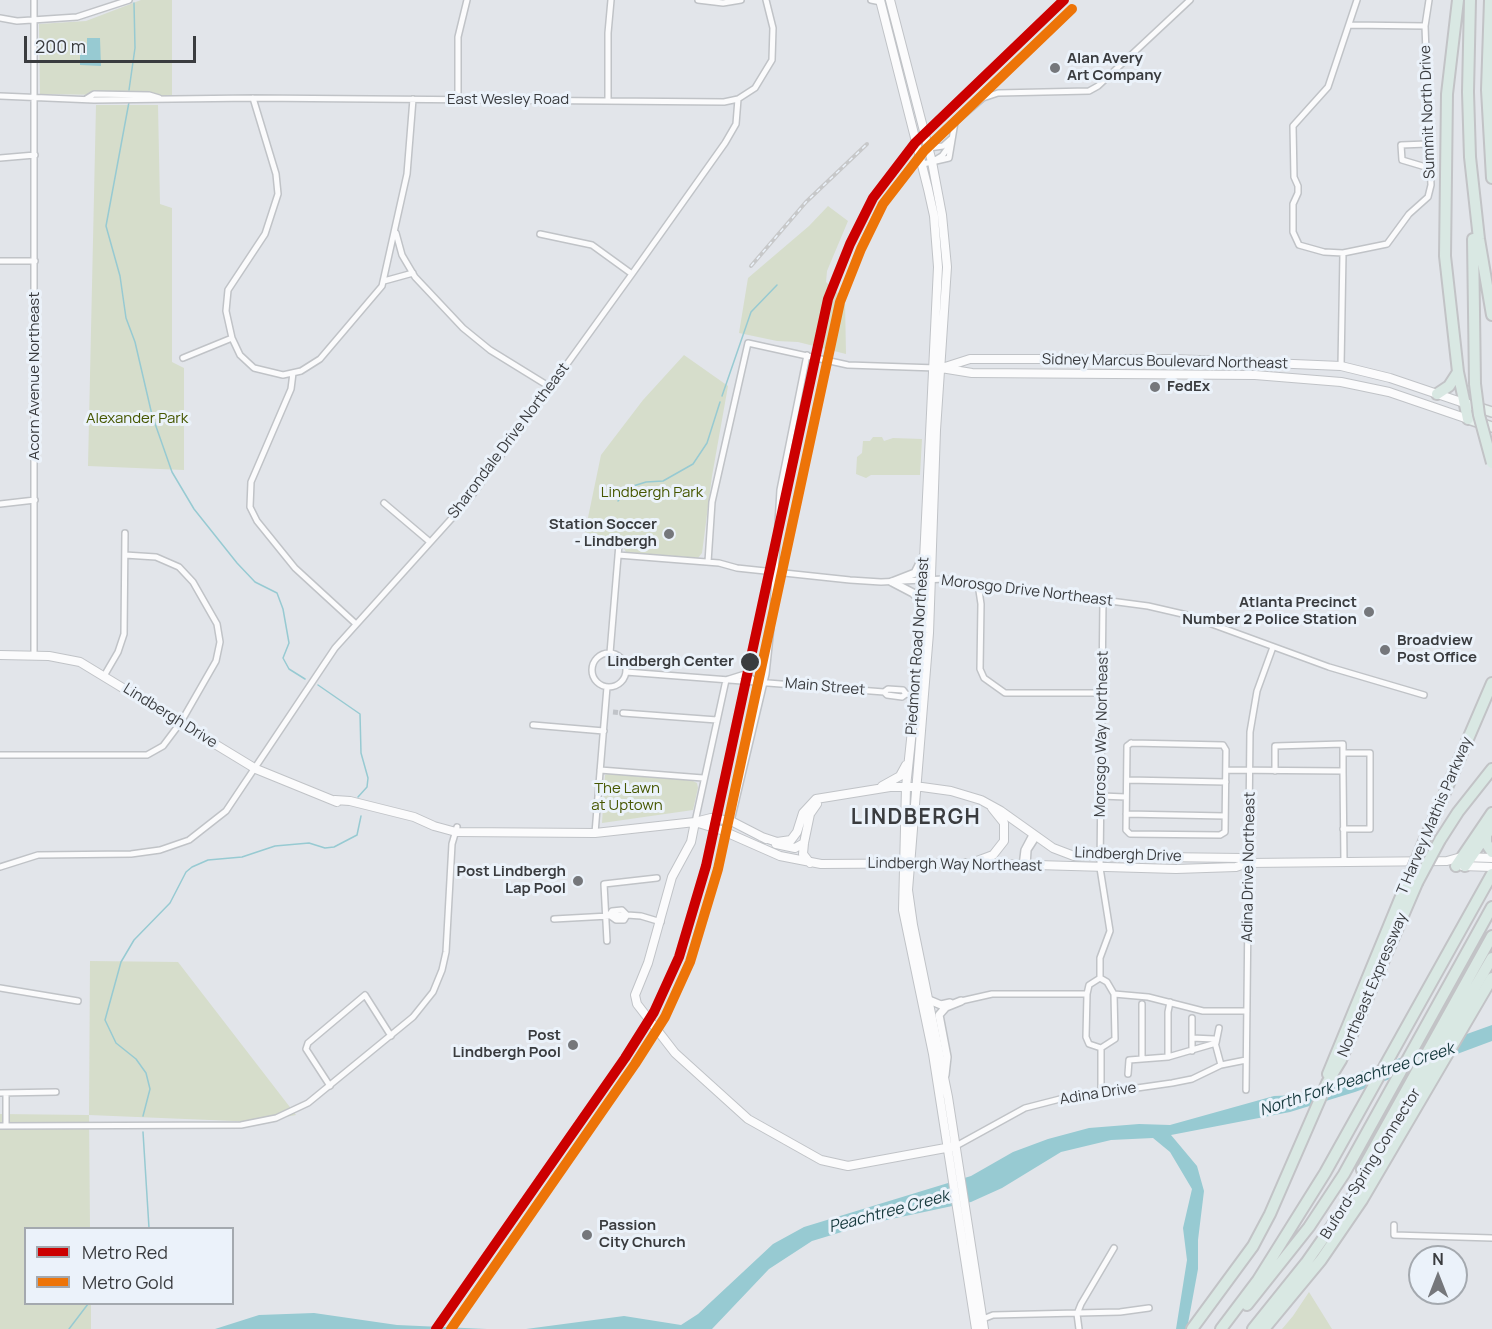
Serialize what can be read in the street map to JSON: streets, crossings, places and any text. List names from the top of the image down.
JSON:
{
  "streets": {
    "highway": ["T Harvey Mathis Parkway", "Northeast Expressway", "Buford-Spring Connector"],
    "main road": [
      "Sidney Marcus Boulevard Northeast",
      "Piedmont Road Northeast",
      "Lindbergh Drive",
      "Lindbergh Way Northeast"
    ],
    "street": [
      "East Wesley Road",
      "Summit North Drive",
      "Acorn Avenue Northeast",
      "Sharondale Drive Northeast",
      "Morosgo Drive Northeast",
      "Main Street",
      "Morosgo Way Northeast",
      "Adina Drive Northeast",
      "Adina Drive"
    ]
  },
  "crossings": [
    ["East Wesley Road", "Acorn Avenue Northeast"],
    ["East Wesley Road", "Sharondale Drive Northeast"],
    ["Sidney Marcus Boulevard Northeast", "Morosgo Drive Northeast"],
    ["Sidney Marcus Boulevard Northeast", "Piedmont Road Northeast"],
    ["Acorn Avenue Northeast", "Lindbergh Drive"],
    ["Sharondale Drive Northeast", "Lindbergh Drive"],
    ["Morosgo Drive Northeast", "Piedmont Road Northeast"],
    ["Morosgo Drive Northeast", "Morosgo Way Northeast"],
    ["Morosgo Drive Northeast", "Adina Drive Northeast"],
    ["Piedmont Road Northeast", "Main Street"],
    ["Piedmont Road Northeast", "Lindbergh Drive"],
    ["Piedmont Road Northeast", "Lindbergh Way Northeast"],
    ["Piedmont Road Northeast", "Adina Drive"],
    ["Lindbergh Drive", "Morosgo Way Northeast"],
    ["Lindbergh Drive", "Lindbergh Way Northeast"],
    ["Lindbergh Drive", "Adina Drive Northeast"],
    ["Morosgo Way Northeast", "Lindbergh Way Northeast"],
    ["T Harvey Mathis Parkway", "Northeast Expressway"],
    ["Lindbergh Way Northeast", "Adina Drive Northeast"],
    ["Adina Drive Northeast", "Adina Drive"]
  ],
  "districts": ["LINDBERGH"],
  "water": ["North Fork Peachtree Creek", "Peachtree Creek"],
  "parks": ["Alexander Park", "Lindbergh Park", "The Lawn at Uptown"],
  "places": [
    "Alan Avery Art Company",
    "FedEx",
    "Station Soccer - Lindbergh",
    "Atlanta Precinct Number 2 Police Station",
    "Broadview Post Office",
    "Lindbergh Center",
    "Post Lindbergh Lap Pool",
    "Post Lindbergh Pool",
    "Passion City Church"
  ],
  "lines": ["metro line Red", "metro line Gold"],
  "legend": ["Metro Red", "Metro Gold"],
  "scale_bar": "200 m",
  "north": "top"
}
